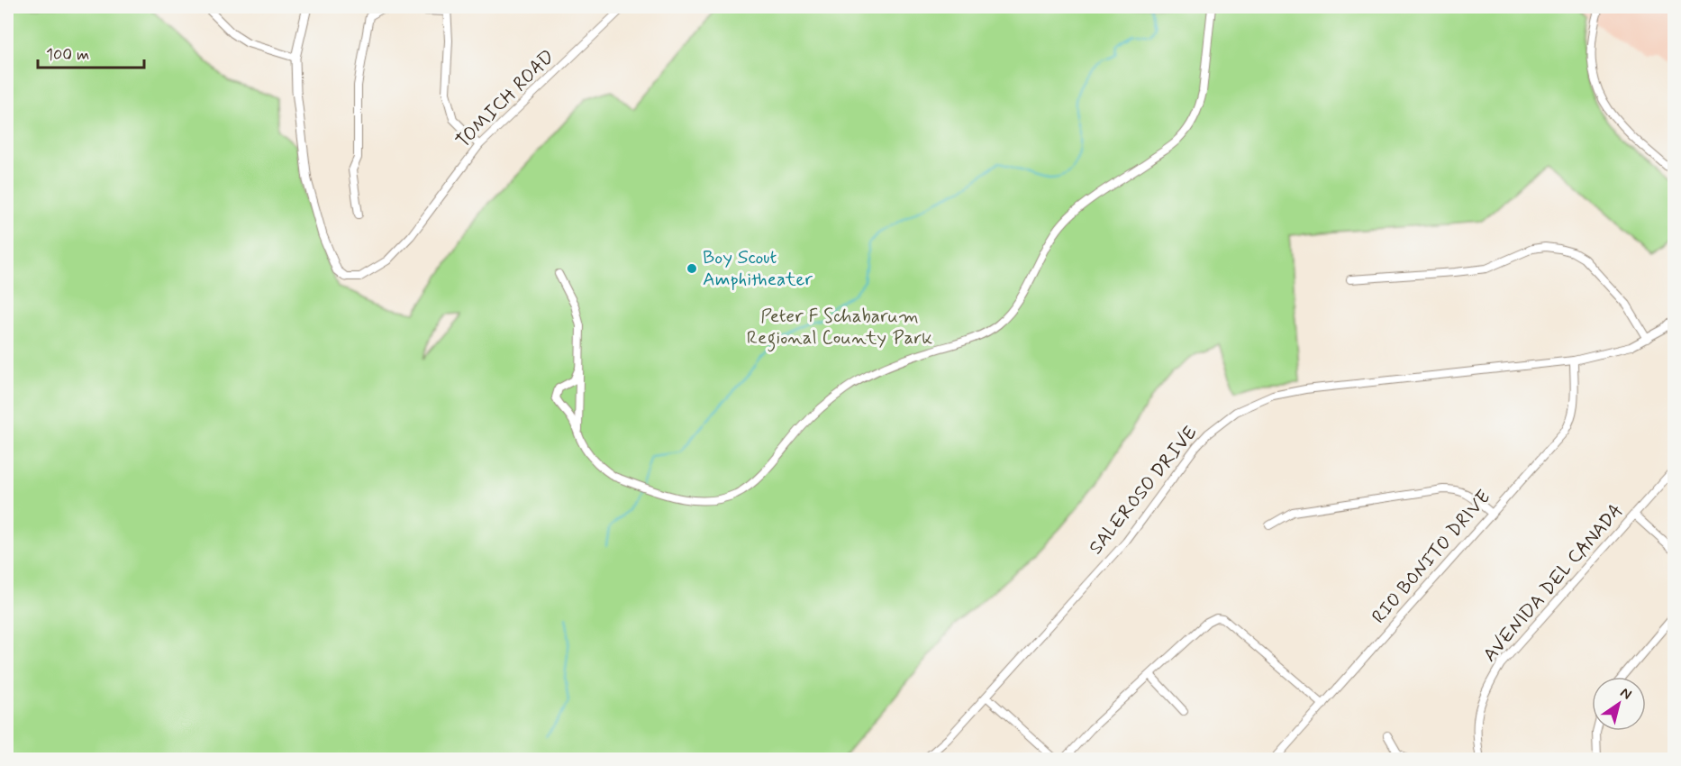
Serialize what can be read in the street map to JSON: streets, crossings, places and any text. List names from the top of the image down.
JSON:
{
  "streets": {
    "street": [
      "TOMICH ROAD",
      "SALEROSO DRIVE",
      "RIO BONITO DRIVE",
      "AVENIDA DEL CANADA"
    ]
  },
  "crossings": [
    ["SALEROSO DRIVE", "RIO BONITO DRIVE"]
  ],
  "parks": ["Peter F Schabarum Regional County Park"],
  "places": ["Boy Scout Amphitheater"],
  "scale_bar": "100 m",
  "north": "top right"
}
